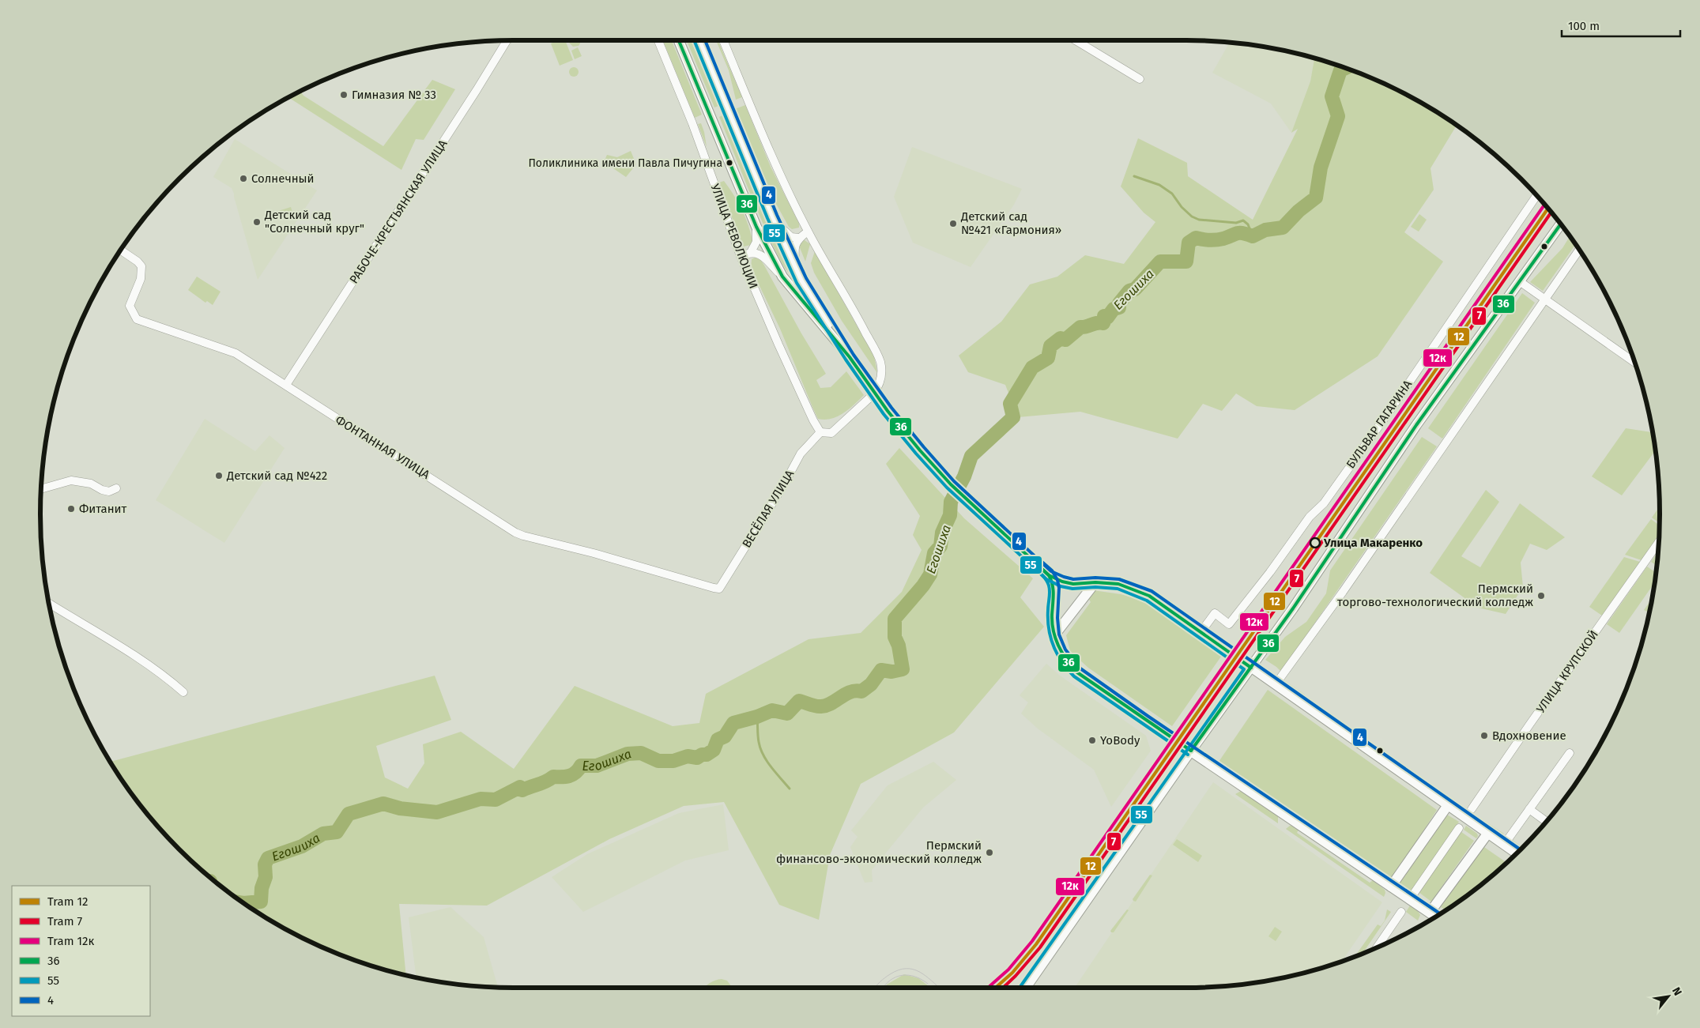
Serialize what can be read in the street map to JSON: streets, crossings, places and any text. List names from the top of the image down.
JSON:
{
  "streets": {
    "main road": ["УЛИЦА РЕВОЛЮЦИИ"],
    "street": [
      "РАБОЧЕ-КРЕСТЬЯНСКАЯ УЛИЦА",
      "БУЛЬВАР ГАГАРИНА",
      "ФОНТАННАЯ УЛИЦА",
      "ВЕСЁЛАЯ УЛИЦА",
      "УЛИЦА КРУПСКОЙ"
    ]
  },
  "crossings": [
    ["РАБОЧЕ-КРЕСТЬЯНСКАЯ УЛИЦА", "ФОНТАННАЯ УЛИЦА"],
    ["УЛИЦА РЕВОЛЮЦИИ", "ВЕСЁЛАЯ УЛИЦА"],
    ["ФОНТАННАЯ УЛИЦА", "ВЕСЁЛАЯ УЛИЦА"]
  ],
  "water": ["Егошиха"],
  "places": [
    "Гимназия № 33",
    "Поликлиника имени Павла Пичугина",
    "Солнечный",
    "Детский сад \"Солнечный круг\"",
    "Детский сад №421 «Гармония»",
    "Детский сад №422",
    "Фитанит",
    "Улица Макаренко",
    "Пермский торгово-технологический колледж",
    "Вдохновение",
    "YoBody",
    "Пермский финансово-экономический колледж"
  ],
  "lines": [
    "transit line 36",
    "transit line 55",
    "transit line 4",
    "tram line 12к",
    "tram line 12",
    "tram line 7"
  ],
  "legend": [
    "Tram 12",
    "Tram 7",
    "Tram 12к",
    "36",
    "55",
    "4"
  ],
  "scale_bar": "100 m",
  "north": "top right"
}
